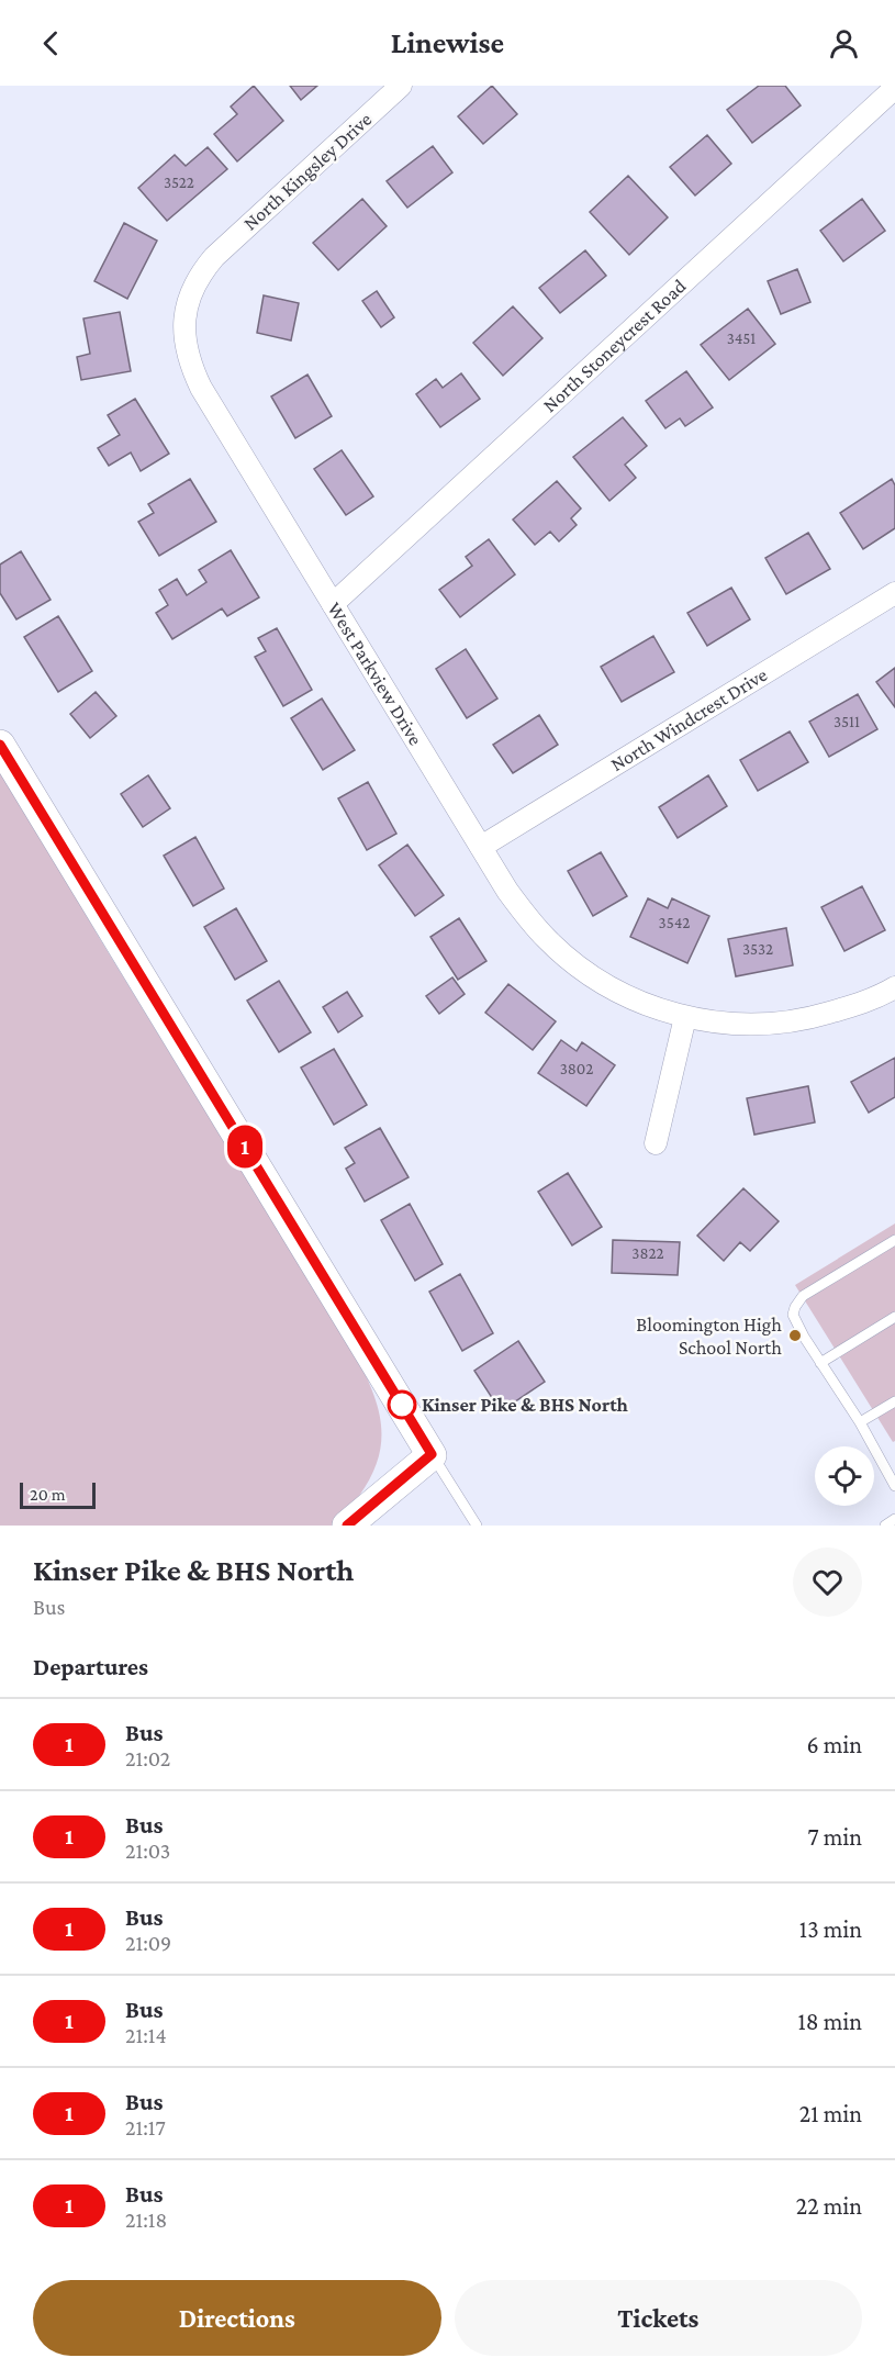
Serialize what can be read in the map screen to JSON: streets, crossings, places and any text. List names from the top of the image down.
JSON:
{
  "streets": {
    "street": [
      "North Kingsley Drive",
      "North Stoneycrest Road",
      "West Parkview Drive",
      "North Windcrest Drive"
    ]
  },
  "crossings": [
    ["North Kingsley Drive", "West Parkview Drive"],
    ["North Stoneycrest Road", "West Parkview Drive"],
    ["West Parkview Drive", "North Windcrest Drive"]
  ],
  "places": ["Bloomington High School North", "Kinser Pike & BHS North"],
  "lines": ["bus line 1"],
  "house_numbers": [
    "3522",
    "3451",
    "3511",
    "3542",
    "3532",
    "3802",
    "3822"
  ],
  "scale_bar": "20 m",
  "page": {
    "header": "Linewise",
    "on_map": "1",
    "scale": "20 m",
    "heading": [
      ["Kinser Pike & BHS North", "Bus"],
      "Departures"
    ],
    "list": [
      {
        "mark": "1",
        "name": "Bus",
        "note": "21:02",
        "value": "6 min"
      },
      {
        "mark": "1",
        "name": "Bus",
        "note": "21:03",
        "value": "7 min"
      },
      {
        "mark": "1",
        "name": "Bus",
        "note": "21:09",
        "value": "13 min"
      },
      {
        "mark": "1",
        "name": "Bus",
        "note": "21:14",
        "value": "18 min"
      },
      {
        "mark": "1",
        "name": "Bus",
        "note": "21:17",
        "value": "21 min"
      },
      {
        "mark": "1",
        "name": "Bus",
        "note": "21:18",
        "value": "22 min"
      }
    ],
    "buttons": ["Directions", "Tickets"]
  }
}
